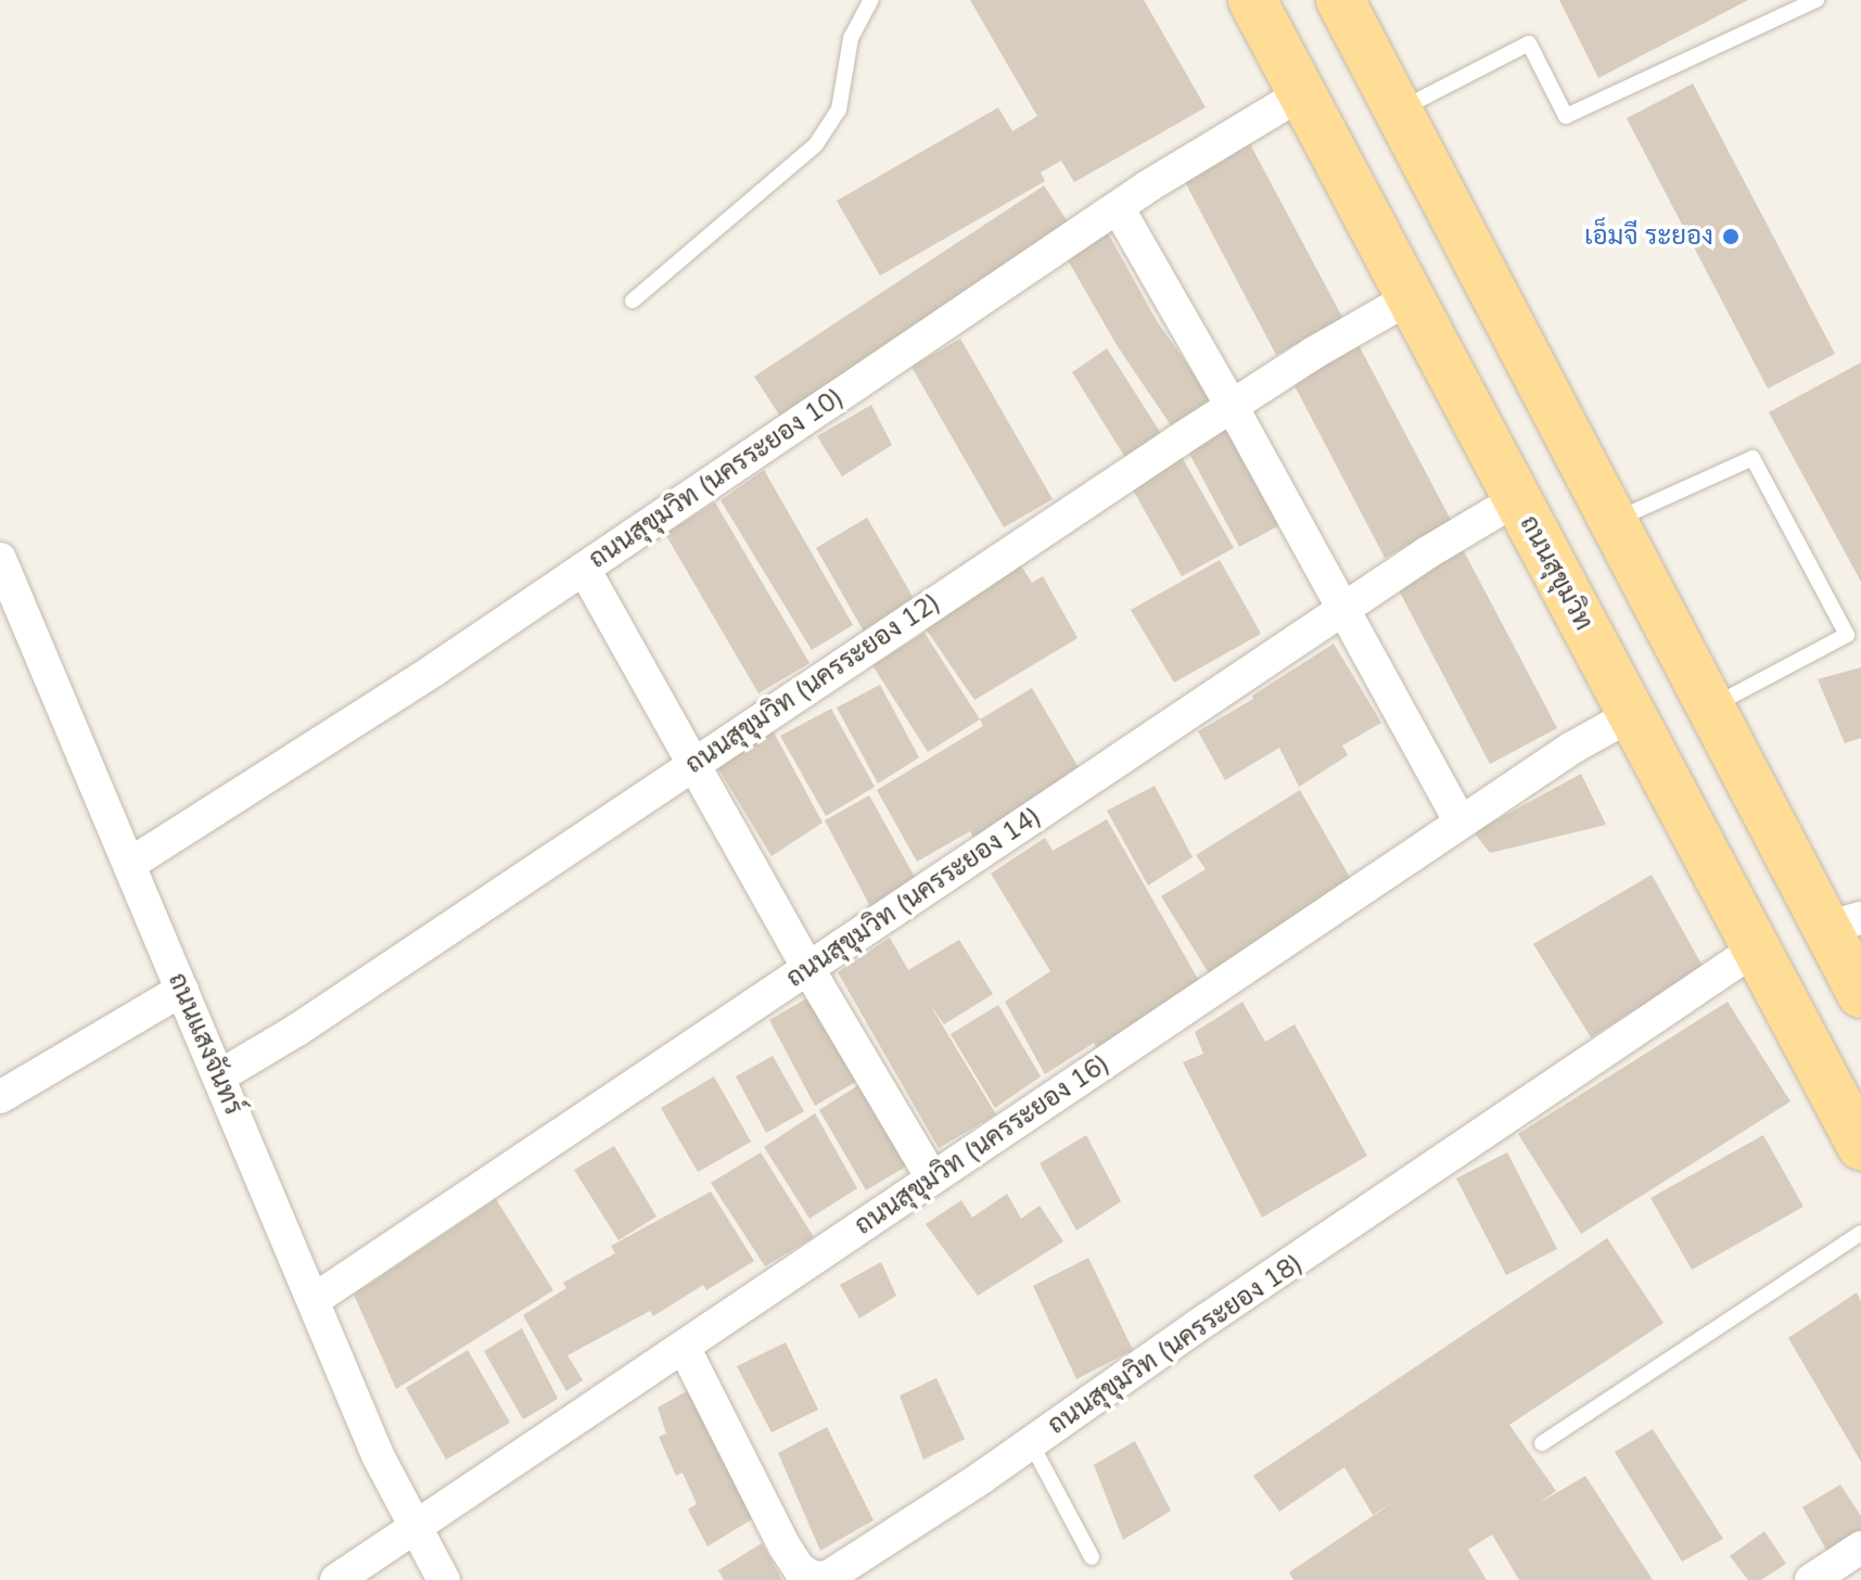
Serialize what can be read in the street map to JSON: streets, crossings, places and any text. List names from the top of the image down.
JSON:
{
  "streets": {
    "main road": ["ถนนสุขุมวิท"],
    "street": [
      "ถนนสุขุมวิท (นครระยอง 10)",
      "ถนนสุขุมวิท (นครระยอง 12)",
      "ถนนสุขุมวิท (นครระยอง 14)",
      "ถนนแสงจันทร์",
      "ถนนสุขุมวิท (นครระยอง 16)",
      "ถนนสุขุมวิท (นครระยอง 18)"
    ]
  },
  "crossings": [
    ["ถนนสุขุมวิท (นครระยอง 10)", "ถนนสุขุมวิท"],
    ["ถนนสุขุมวิท (นครระยอง 10)", "ถนนแสงจันทร์"],
    ["ถนนสุขุมวิท", "ถนนสุขุมวิท (นครระยอง 12)"],
    ["ถนนสุขุมวิท", "ถนนสุขุมวิท (นครระยอง 14)"],
    ["ถนนสุขุมวิท", "ถนนสุขุมวิท (นครระยอง 16)"],
    ["ถนนสุขุมวิท", "ถนนสุขุมวิท (นครระยอง 18)"],
    ["ถนนสุขุมวิท (นครระยอง 12)", "ถนนแสงจันทร์"],
    ["ถนนสุขุมวิท (นครระยอง 14)", "ถนนแสงจันทร์"],
    ["ถนนแสงจันทร์", "ถนนสุขุมวิท (นครระยอง 16)"],
    ["ถนนสุขุมวิท (นครระยอง 16)", "ถนนสุขุมวิท (นครระยอง 18)"]
  ],
  "places": ["เอ็มจี ระยอง"]
}
